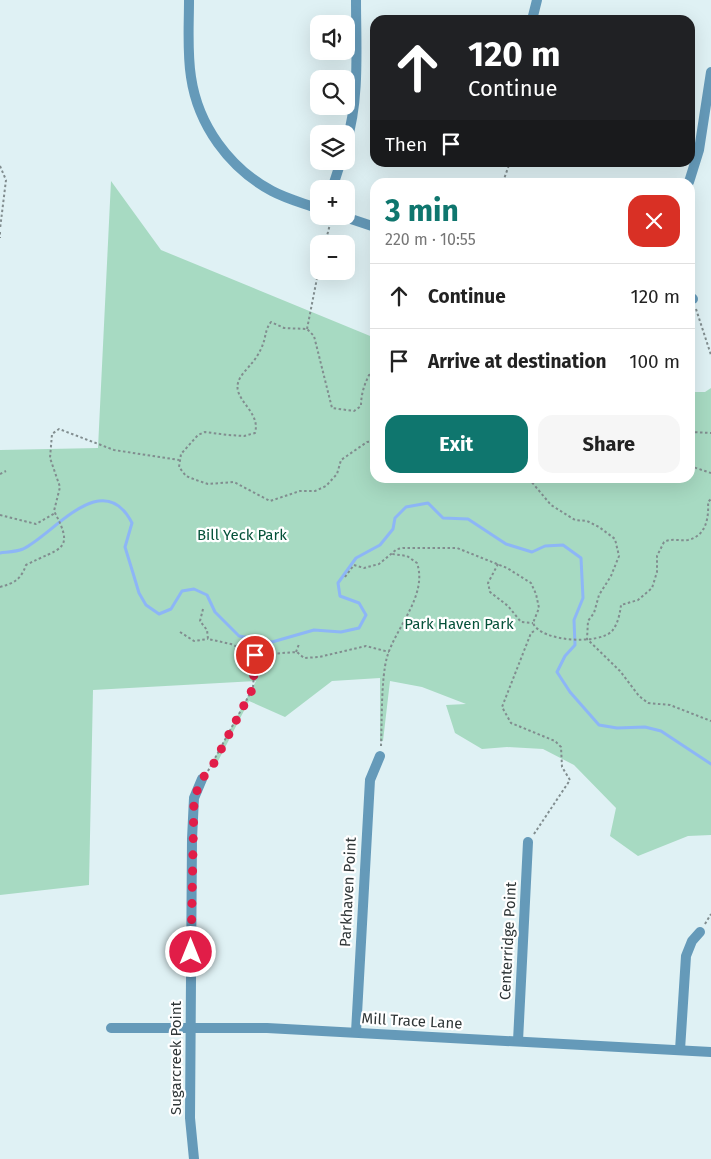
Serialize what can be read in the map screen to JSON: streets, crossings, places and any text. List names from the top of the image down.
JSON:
{
  "streets": {
    "street": [
      "Parkhaven Point",
      "Centerridge Point",
      "Mill Trace Lane",
      "Sugarcreek Point"
    ]
  },
  "crossings": [
    ["Parkhaven Point", "Mill Trace Lane"],
    ["Centerridge Point", "Mill Trace Lane"],
    ["Mill Trace Lane", "Sugarcreek Point"]
  ],
  "parks": ["Bill Yeck Park", "Park Haven Park"],
  "page": {
    "map_buttons": ["+", "−"],
    "turn": ["120 m", "Continue"],
    "then": "Then",
    "heading": ["3 min", "220 m · 10:55"],
    "list": [
      {
        "name": "Continue",
        "value": "120 m"
      },
      {
        "name": "Arrive at destination",
        "value": "100 m"
      }
    ],
    "buttons": ["Exit", "Share"]
  }
}
